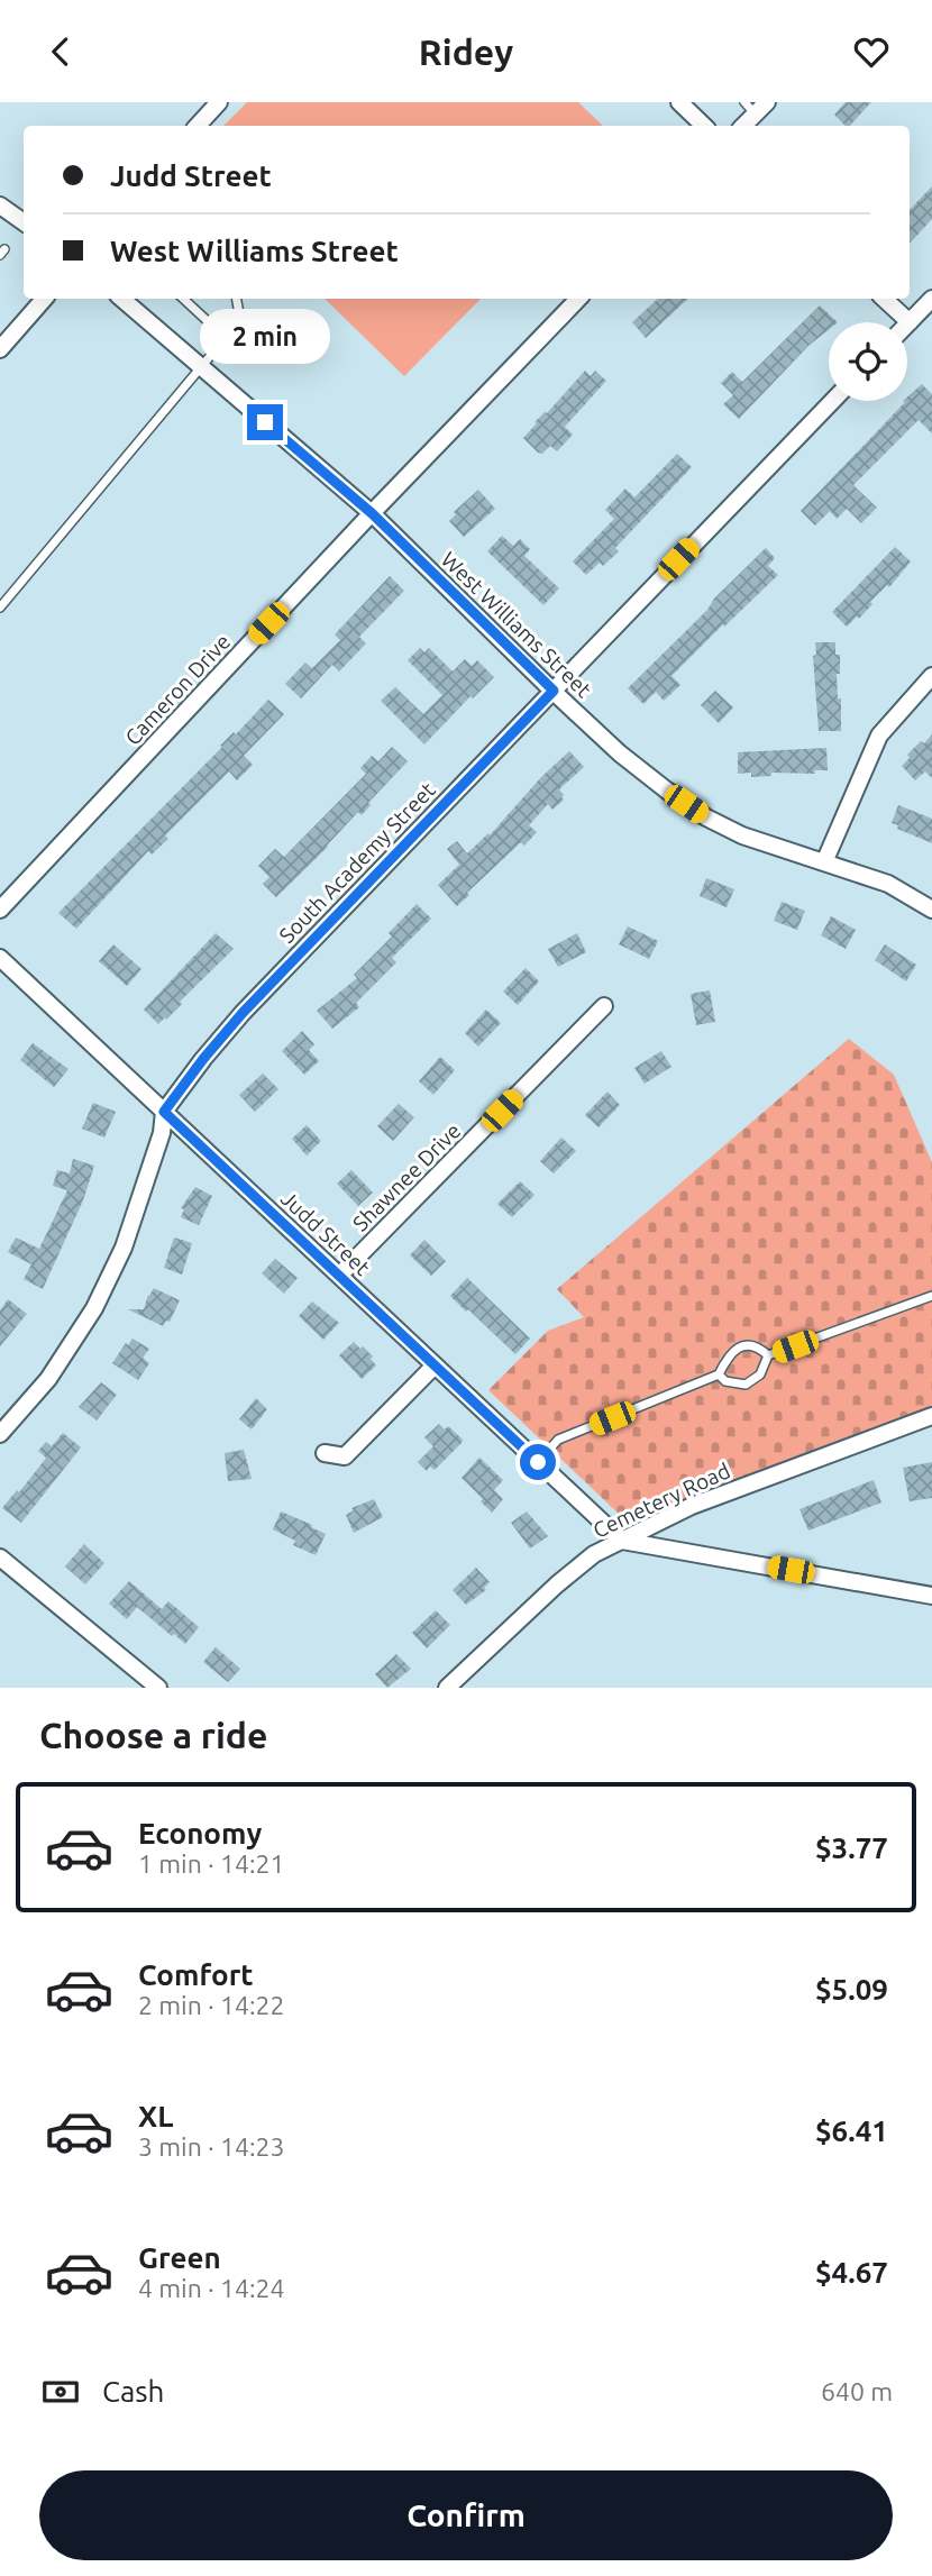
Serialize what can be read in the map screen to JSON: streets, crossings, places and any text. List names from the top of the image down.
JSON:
{
  "streets": {
    "street": [
      "West Williams Street",
      "Cameron Drive",
      "South Academy Street",
      "Shawnee Drive",
      "Judd Street",
      "Cemetery Road"
    ]
  },
  "crossings": [
    ["West Williams Street", "Cameron Drive"],
    ["West Williams Street", "South Academy Street"],
    ["South Academy Street", "Judd Street"],
    ["Shawnee Drive", "Judd Street"],
    ["Judd Street", "Cemetery Road"]
  ],
  "page": {
    "header": "Ridey",
    "banner": ["Judd Street", "West Williams Street"],
    "bubble": "2 min",
    "heading": "Choose a ride",
    "list": [
      {
        "name": "Economy",
        "note": "1 min · 14:21",
        "value": "$3.77"
      },
      {
        "name": "Comfort",
        "note": "2 min · 14:22",
        "value": "$5.09"
      },
      {
        "name": "XL",
        "note": "3 min · 14:23",
        "value": "$6.41"
      },
      {
        "name": "Green",
        "note": "4 min · 14:24",
        "value": "$4.67"
      }
    ],
    "pay": ["Cash", "640 m"],
    "buttons": "Confirm"
  }
}
